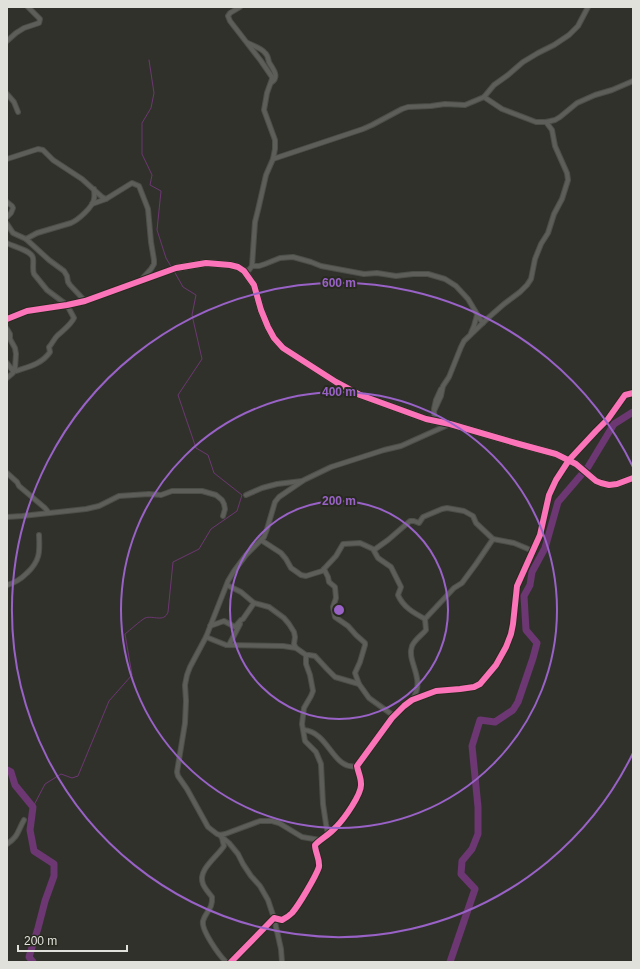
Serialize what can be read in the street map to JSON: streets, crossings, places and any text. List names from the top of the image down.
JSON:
{
  "scale_bar": "200 m",
  "rings": ["600 m", "400 m", "200 m"]
}
